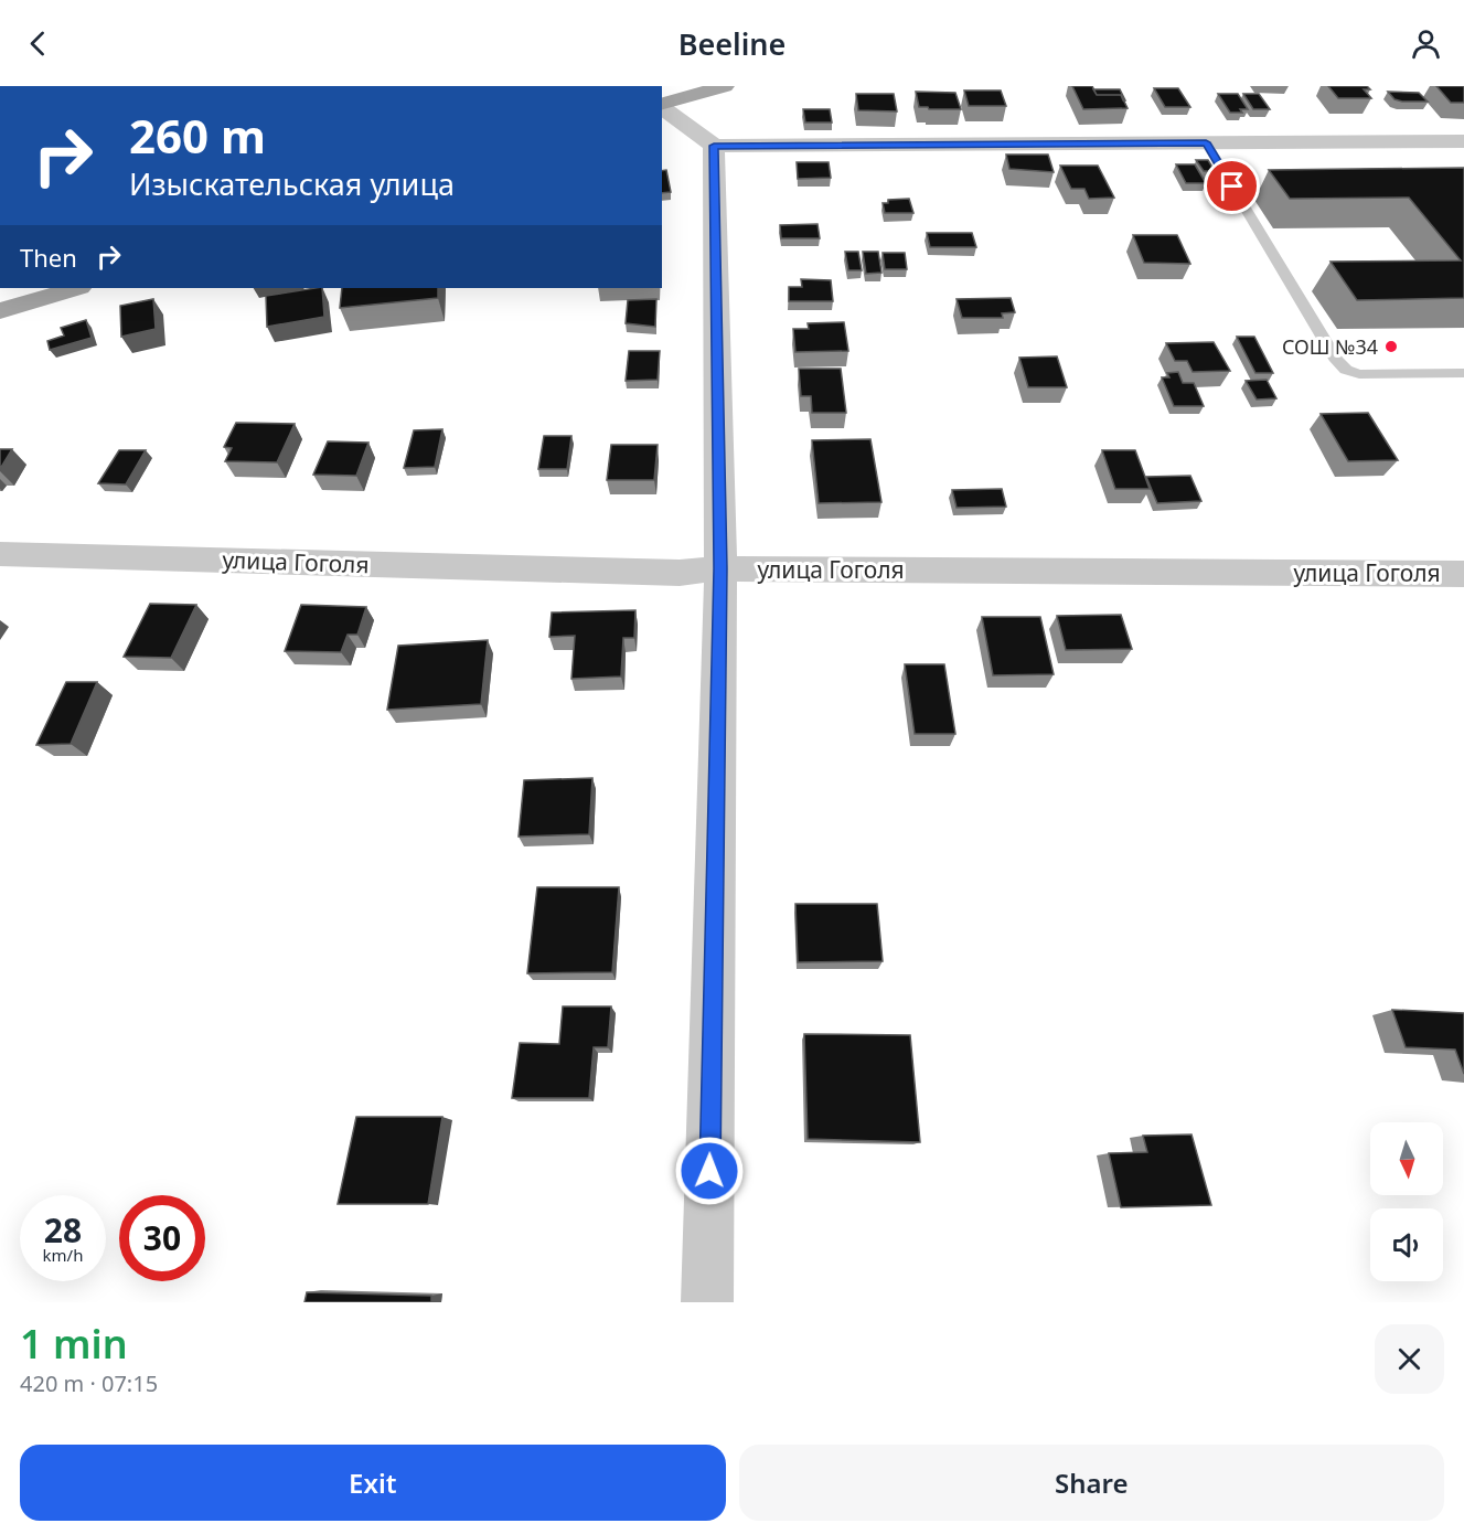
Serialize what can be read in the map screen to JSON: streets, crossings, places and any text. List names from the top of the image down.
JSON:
{
  "streets": {
    "street": ["улица Гоголя"]
  },
  "places": ["СОШ №34"],
  "north": "bottom",
  "page": {
    "header": "Beeline",
    "turn": ["260 m", "Изыскательская улица"],
    "then": "Then",
    "speed": "28 km/h",
    "limit": "30",
    "heading": ["1 min", "420 m · 07:15"],
    "buttons": ["Exit", "Share"]
  }
}
